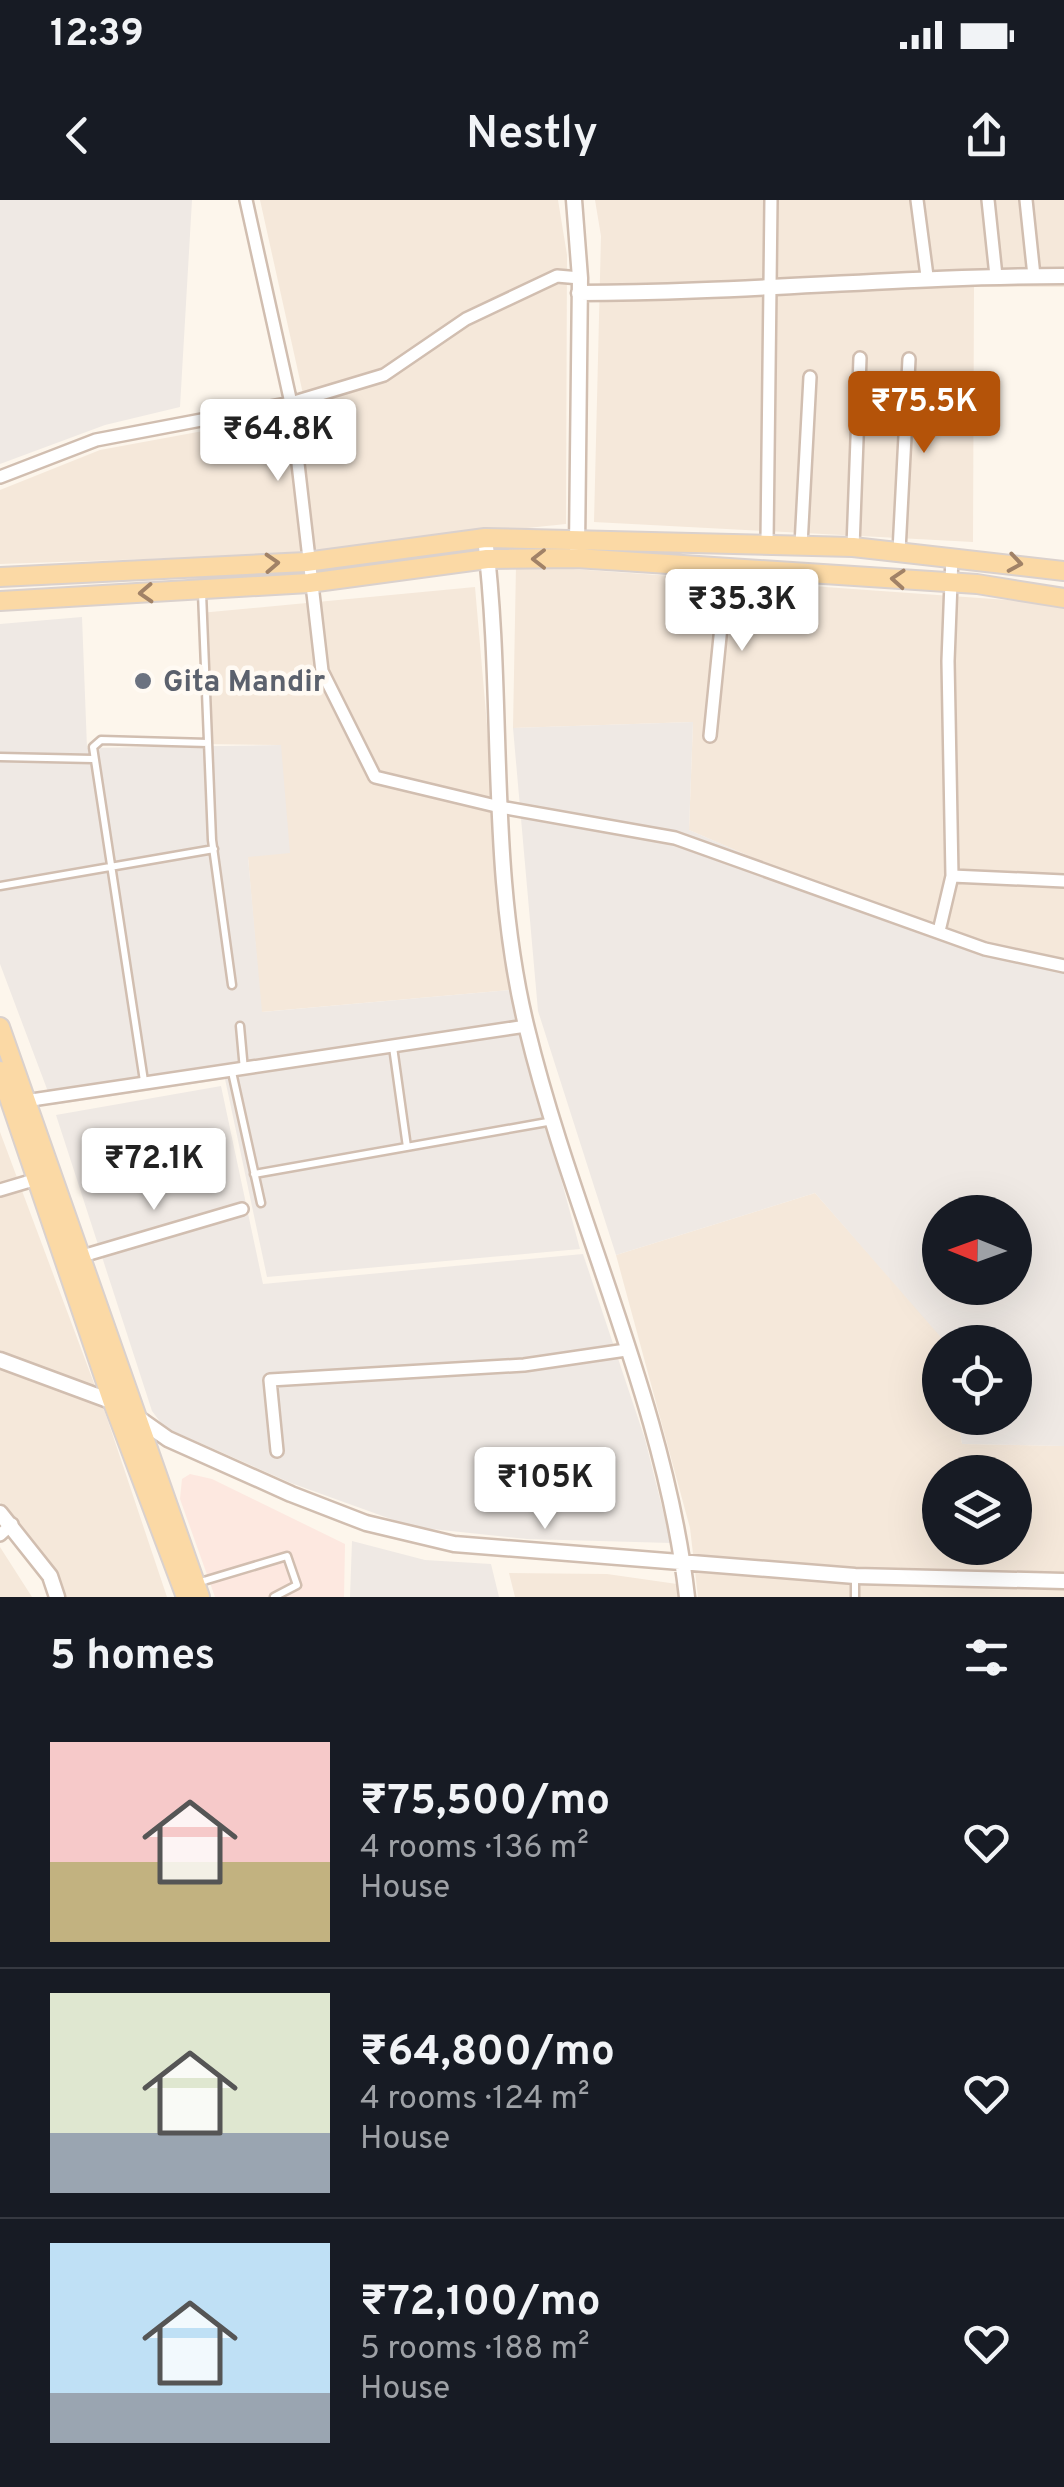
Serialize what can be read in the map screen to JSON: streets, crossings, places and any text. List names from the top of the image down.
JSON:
{
  "places": ["Gita Mandir"],
  "north": "left",
  "page": {
    "status": "12:39",
    "header": "Nestly",
    "price": [
      "₹75.5K",
      "₹64.8K",
      "₹35.3K",
      "₹72.1K",
      "₹105K"
    ],
    "heading": "5 homes",
    "list": [
      {
        "name": "₹75,500/mo",
        "note": "4 rooms · 136 m² · House"
      },
      {
        "name": "₹64,800/mo",
        "note": "4 rooms · 124 m² · House"
      },
      {
        "name": "₹72,100/mo",
        "note": "5 rooms · 188 m² · House"
      }
    ]
  }
}
